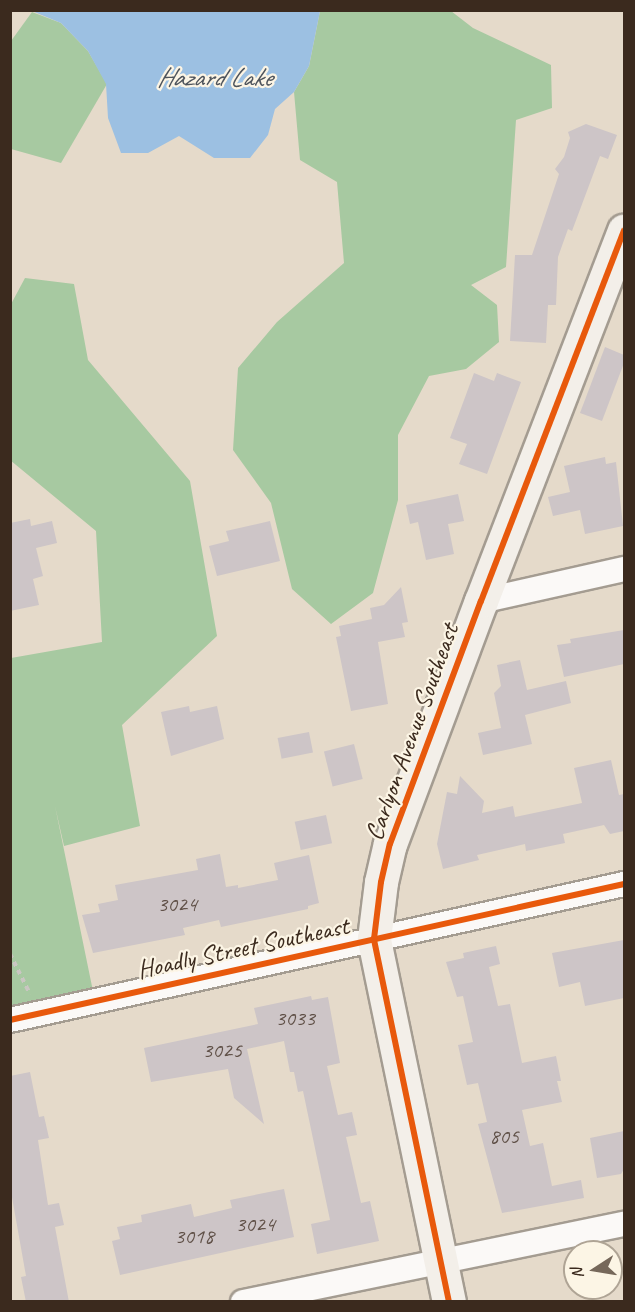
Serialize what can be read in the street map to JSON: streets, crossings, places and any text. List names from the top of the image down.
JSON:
{
  "streets": {
    "street": ["Carlyon Avenue Southeast", "Hoadly Street Southeast"]
  },
  "crossings": [
    ["Carlyon Avenue Southeast", "Hoadly Street Southeast"]
  ],
  "water": ["Hazard Lake"],
  "house_numbers": [
    "3024",
    "3033",
    "3025",
    "805",
    "3024",
    "3018"
  ],
  "north": "left"
}
